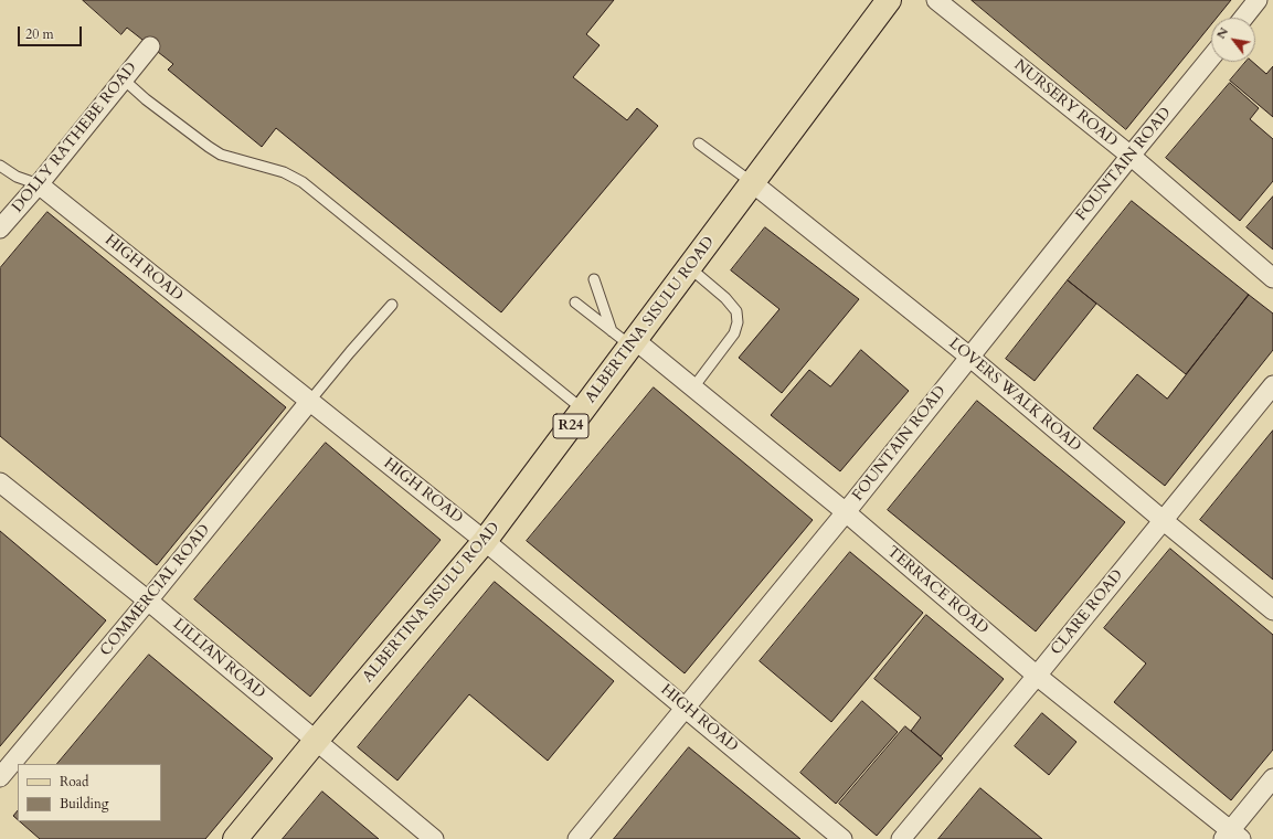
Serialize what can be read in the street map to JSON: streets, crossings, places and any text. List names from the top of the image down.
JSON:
{
  "streets": {
    "main road": ["ALBERTINA SISULU ROAD", "R24"],
    "street": [
      "NURSERY ROAD",
      "DOLLY RATHEBE ROAD",
      "FOUNTAIN ROAD",
      "HIGH ROAD",
      "LOVERS WALK ROAD",
      "COMMERCIAL ROAD",
      "TERRACE ROAD",
      "CLARE ROAD",
      "LILLIAN ROAD"
    ]
  },
  "crossings": [
    ["NURSERY ROAD", "FOUNTAIN ROAD"],
    ["DOLLY RATHEBE ROAD", "HIGH ROAD"],
    ["FOUNTAIN ROAD", "HIGH ROAD"],
    ["FOUNTAIN ROAD", "LOVERS WALK ROAD"],
    ["FOUNTAIN ROAD", "TERRACE ROAD"],
    ["HIGH ROAD", "ALBERTINA SISULU ROAD"],
    ["HIGH ROAD", "COMMERCIAL ROAD"],
    ["ALBERTINA SISULU ROAD", "LOVERS WALK ROAD"],
    ["ALBERTINA SISULU ROAD", "TERRACE ROAD"],
    ["ALBERTINA SISULU ROAD", "LILLIAN ROAD"],
    ["LOVERS WALK ROAD", "CLARE ROAD"],
    ["COMMERCIAL ROAD", "LILLIAN ROAD"],
    ["TERRACE ROAD", "CLARE ROAD"]
  ],
  "legend": ["Road", "Building"],
  "scale_bar": "20 m",
  "north": "top left"
}
